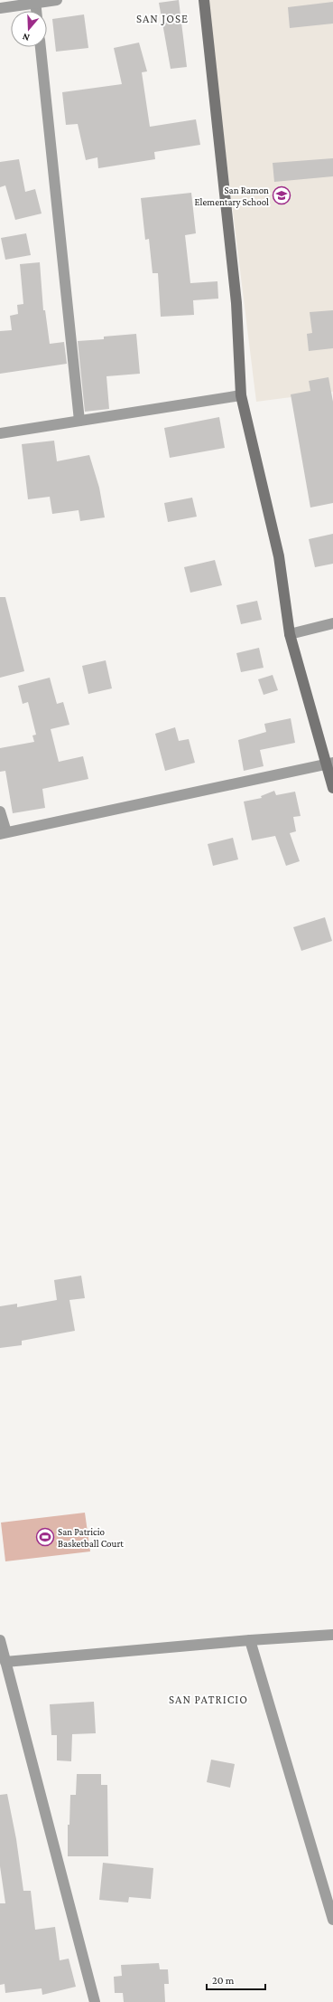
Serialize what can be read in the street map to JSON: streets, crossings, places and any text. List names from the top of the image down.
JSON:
{
  "districts": ["SAN JOSE", "SAN PATRICIO"],
  "places": {
    "school or university": ["San Ramon Elementary School"],
    "sports": ["San Patricio Basketball Court"]
  },
  "scale_bar": "20 m",
  "north": "bottom"
}
